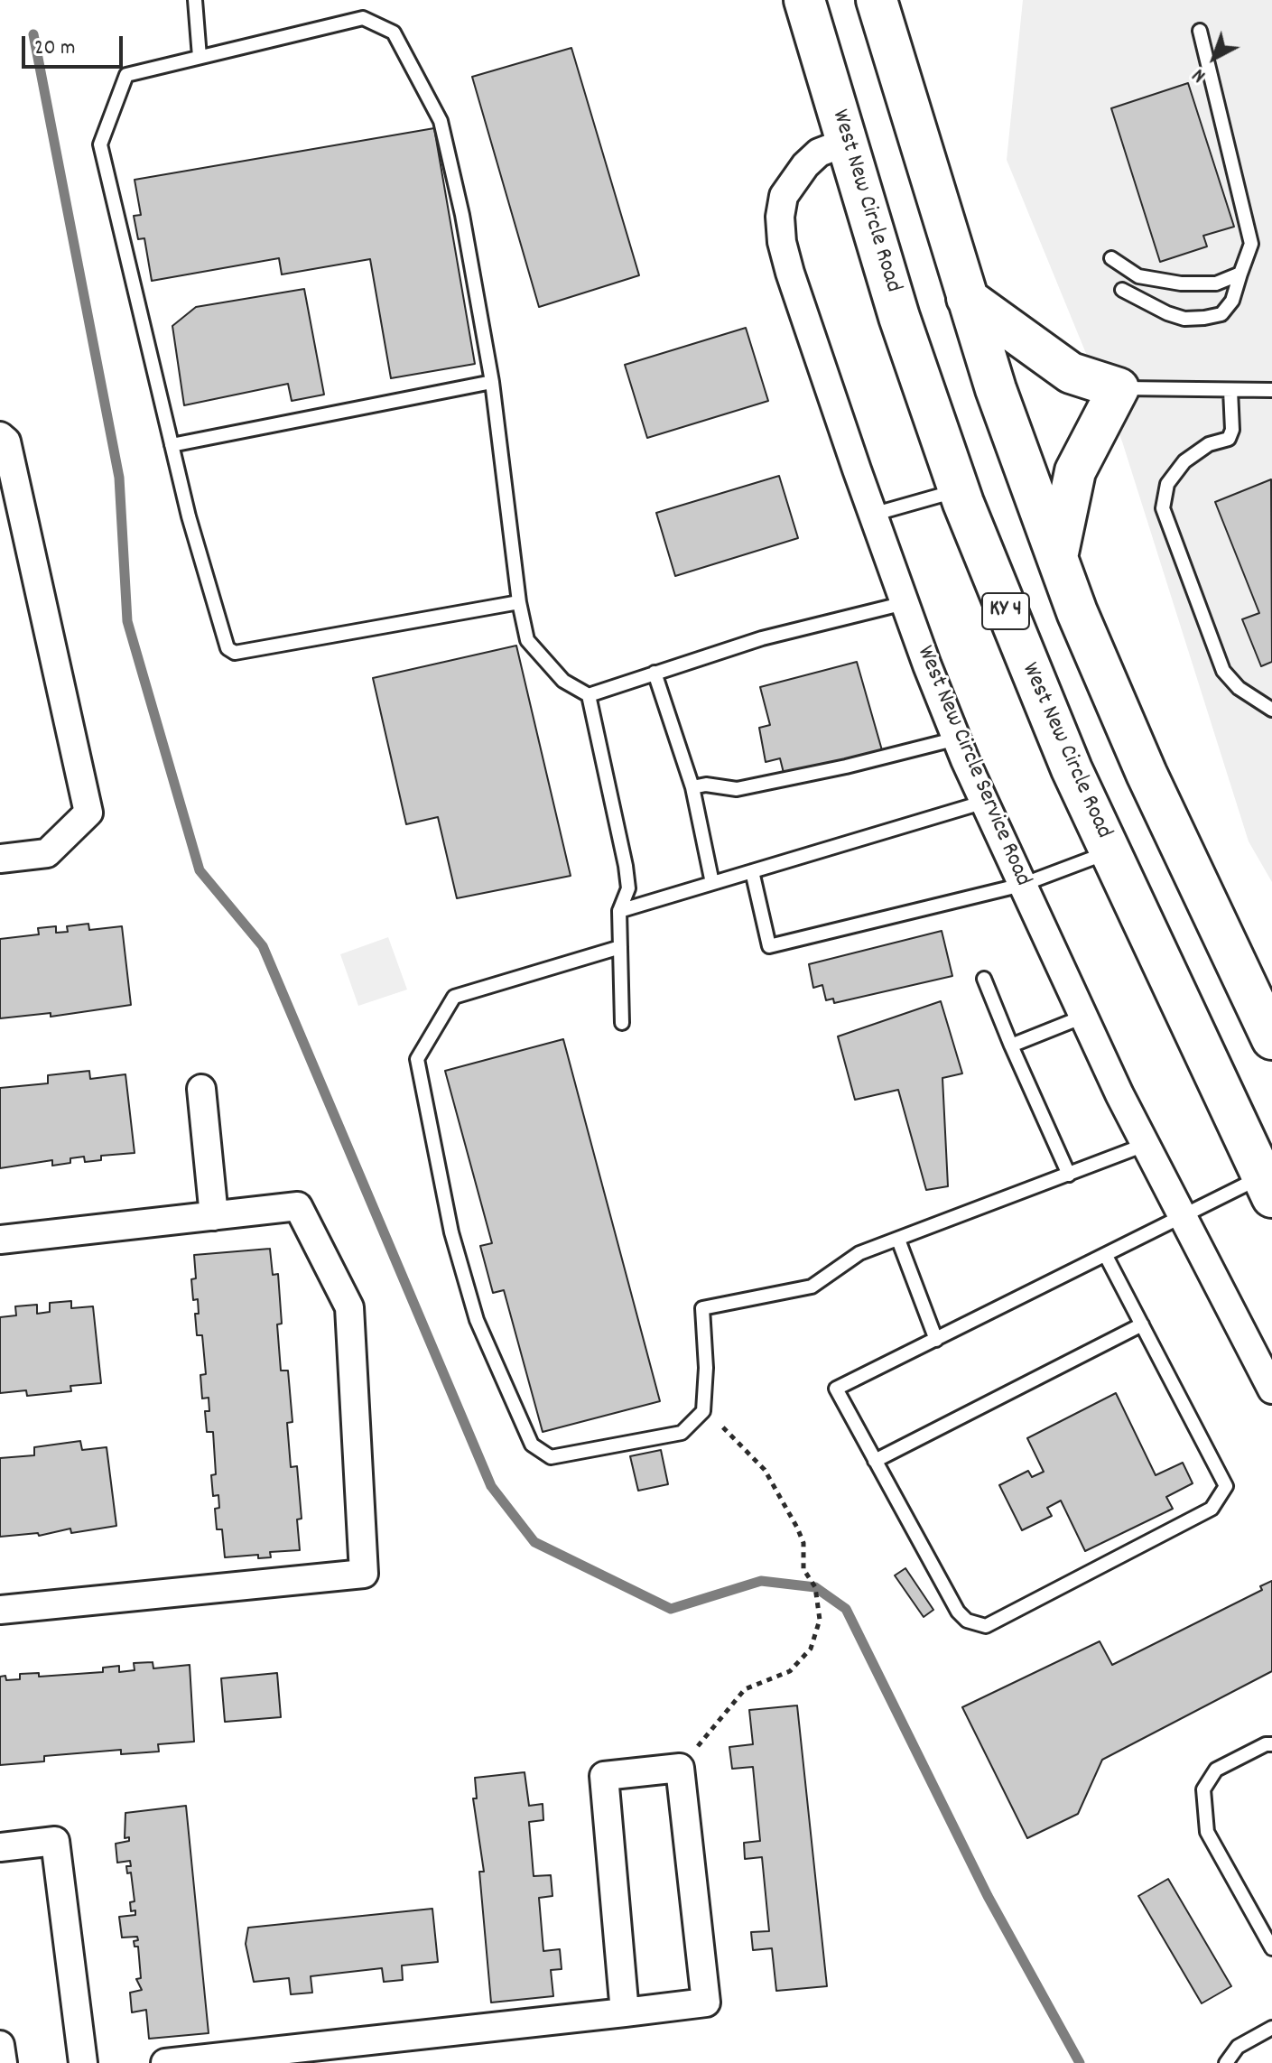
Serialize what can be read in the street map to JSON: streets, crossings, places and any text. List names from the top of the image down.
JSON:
{
  "streets": {
    "highway": ["West New Circle Road", "KY 4"],
    "street": ["West New Circle Service Road"]
  },
  "crossings": [
    ["West New Circle Road", "West New Circle Service Road"]
  ],
  "scale_bar": "20 m",
  "north": "bottom left"
}
